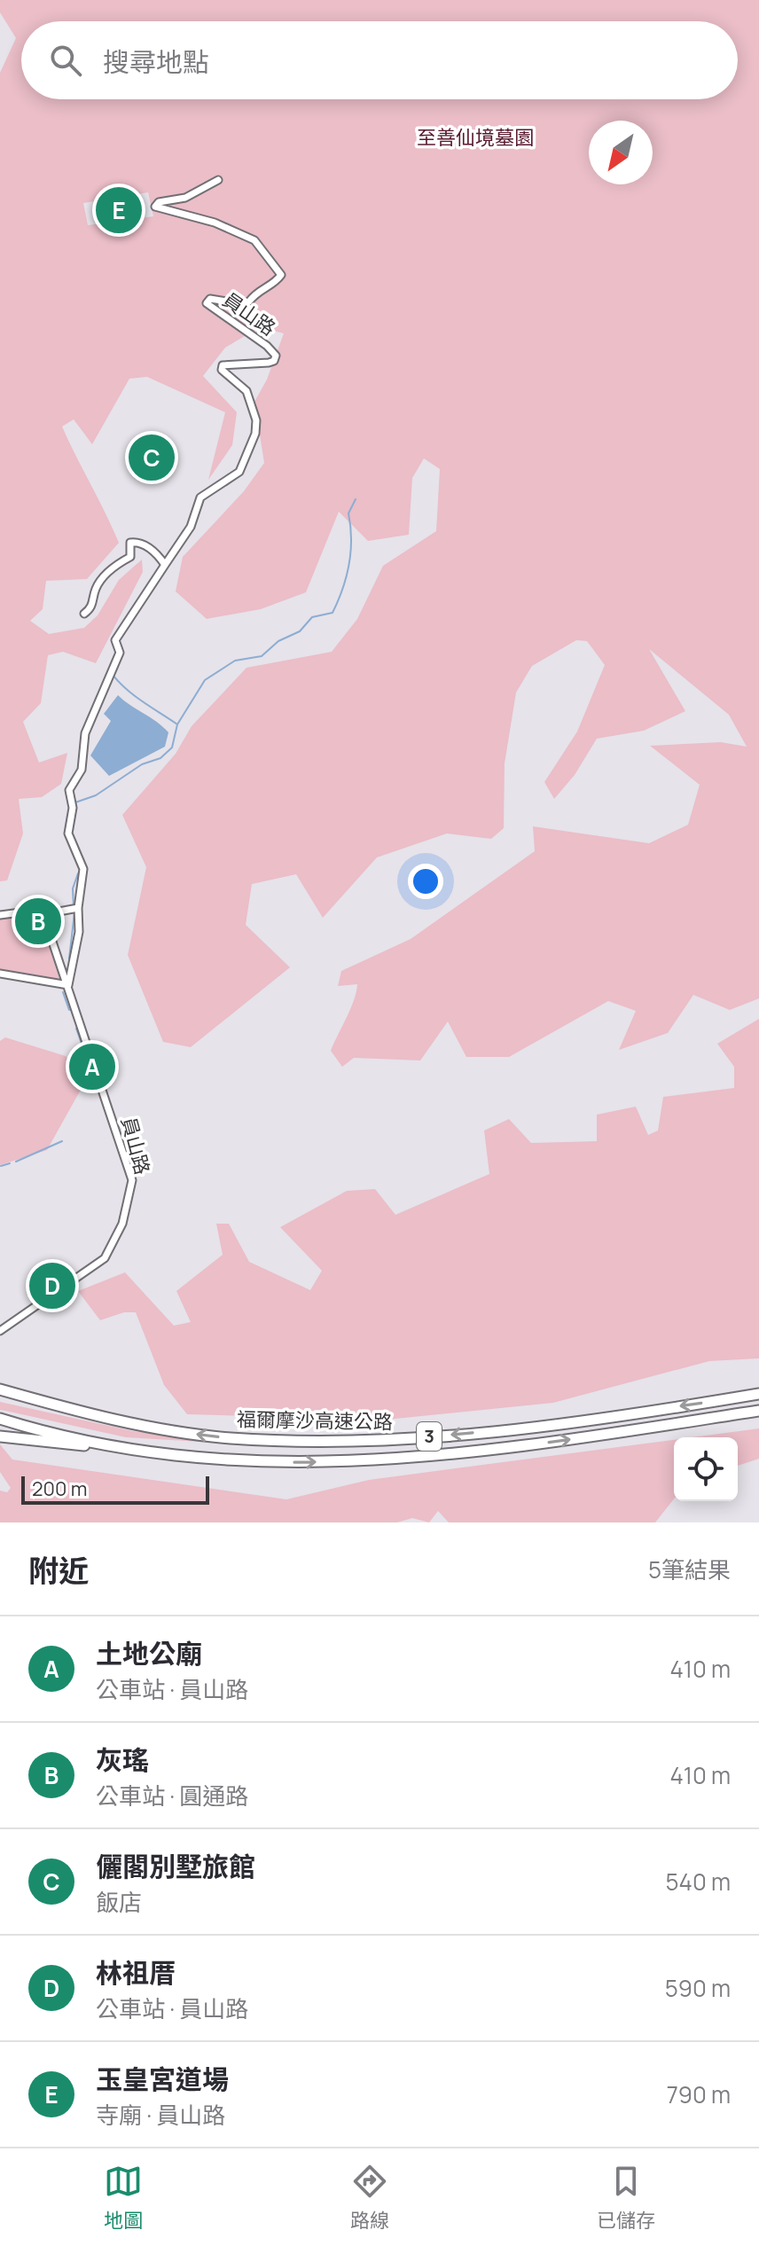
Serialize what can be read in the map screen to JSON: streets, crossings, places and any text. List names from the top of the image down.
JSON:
{
  "streets": {
    "highway": ["福爾摩沙高速公路", "3"],
    "street": ["員山路"]
  },
  "parks": ["至善仙境墓園"],
  "scale_bar": "200 m",
  "north": "bottom left",
  "page": {
    "search": "搜尋地點",
    "pins": [
      "E",
      "C",
      "B",
      "A",
      "D"
    ],
    "scale": "200 m",
    "heading": ["附近", "5筆結果"],
    "list": [
      {
        "mark": "A",
        "name": "土地公廟",
        "note": "公車站 · 員山路",
        "value": "410 m"
      },
      {
        "mark": "B",
        "name": "灰瑤",
        "note": "公車站 · 圓通路",
        "value": "410 m"
      },
      {
        "mark": "C",
        "name": "儷閣別墅旅館",
        "note": "飯店",
        "value": "540 m"
      },
      {
        "mark": "D",
        "name": "林祖厝",
        "note": "公車站 · 員山路",
        "value": "590 m"
      },
      {
        "mark": "E",
        "name": "玉皇宮道場",
        "note": "寺廟 · 員山路",
        "value": "790 m"
      }
    ],
    "nav": ["地圖", "路線", "已儲存"]
  }
}
